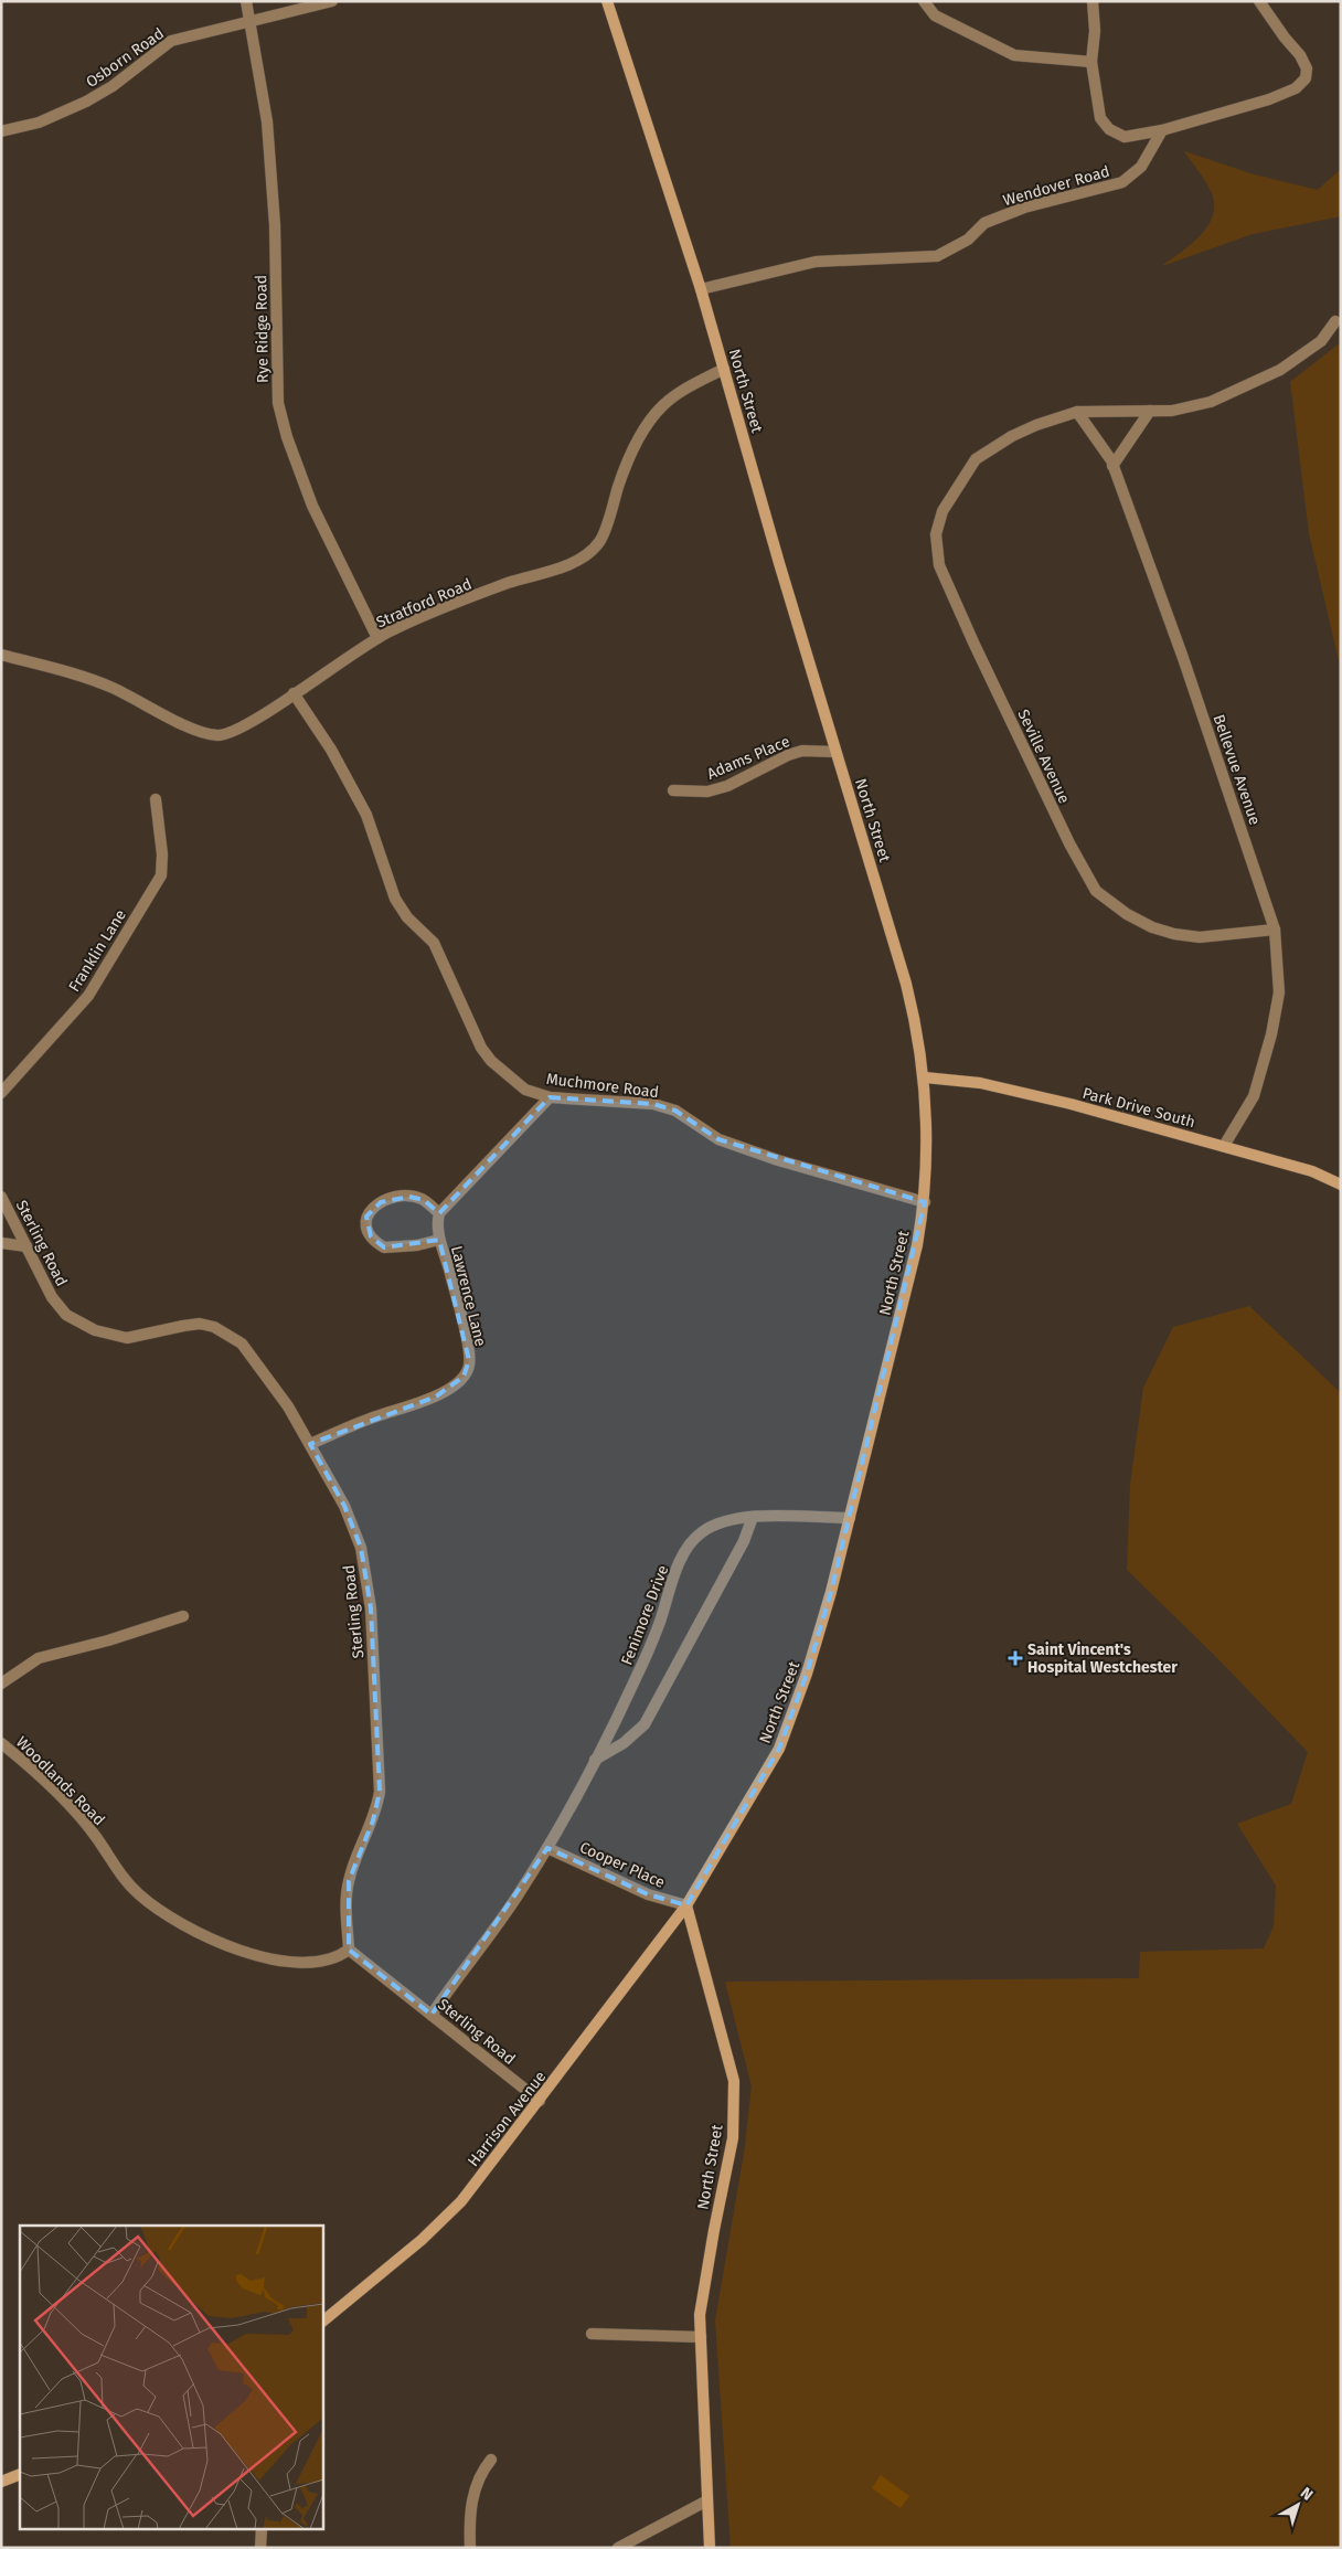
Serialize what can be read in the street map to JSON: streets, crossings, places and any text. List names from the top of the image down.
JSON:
{
  "streets": {
    "main road": ["North Street", "Park Drive South", "Harrison Avenue"],
    "street": [
      "Osborn Road",
      "Wendover Road",
      "Rye Ridge Road",
      "Stratford Road",
      "Seville Avenue",
      "Adams Place",
      "Bellevue Avenue",
      "Franklin Lane",
      "Muchmore Road",
      "Sterling Road",
      "Lawrence Lane",
      "Fenimore Drive",
      "Woodlands Road",
      "Cooper Place"
    ]
  },
  "crossings": [
    ["Osborn Road", "Rye Ridge Road"],
    ["Wendover Road", "North Street"],
    ["Rye Ridge Road", "Stratford Road"],
    ["North Street", "Stratford Road"],
    ["North Street", "Adams Place"],
    ["North Street", "Muchmore Road"],
    ["North Street", "Park Drive South"],
    ["North Street", "Fenimore Drive"],
    ["North Street", "Cooper Place"],
    ["North Street", "Harrison Avenue"],
    ["Stratford Road", "Muchmore Road"],
    ["Seville Avenue", "Bellevue Avenue"],
    ["Bellevue Avenue", "Park Drive South"],
    ["Sterling Road", "Lawrence Lane"],
    ["Sterling Road", "Fenimore Drive"],
    ["Sterling Road", "Woodlands Road"],
    ["Sterling Road", "Harrison Avenue"],
    ["Fenimore Drive", "Cooper Place"],
    ["Cooper Place", "Harrison Avenue"]
  ],
  "places": {
    "health": ["Saint Vincent's Hospital Westchester"]
  },
  "north": "top right"
}
